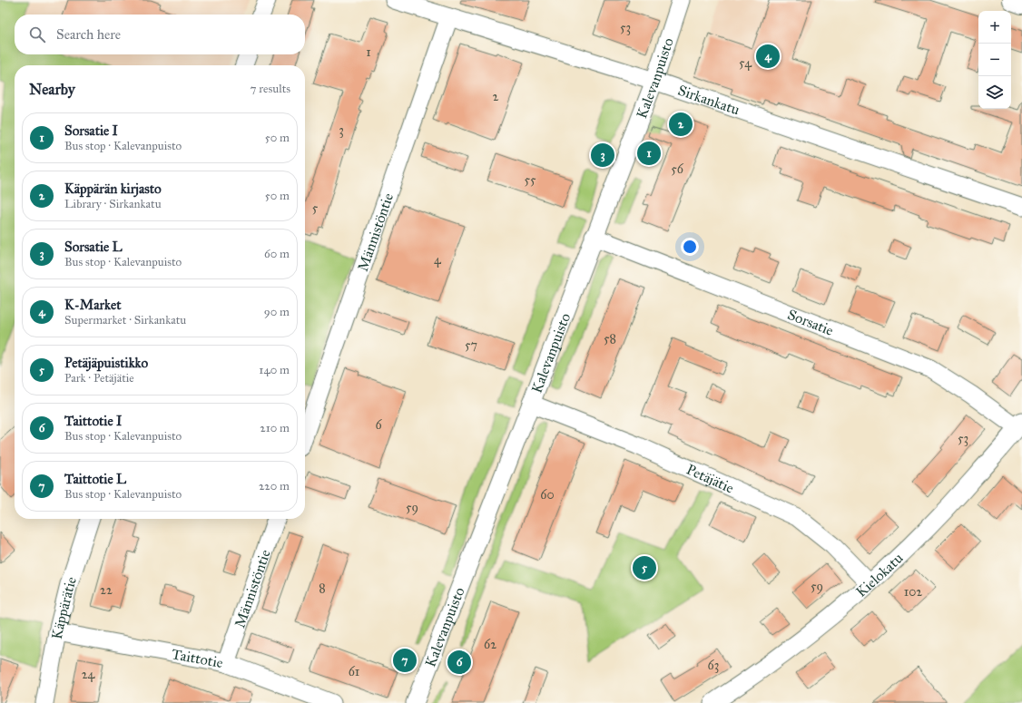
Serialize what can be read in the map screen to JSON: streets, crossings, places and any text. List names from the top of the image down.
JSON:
{
  "streets": {
    "street": [
      "Kalevanpuisto",
      "Sirkankatu",
      "Männistöntie",
      "Sorsatie",
      "Petäjätie",
      "Kielokatu",
      "Käppärätie",
      "Taittotie"
    ]
  },
  "crossings": [
    ["Kalevanpuisto", "Sirkankatu"],
    ["Kalevanpuisto", "Sorsatie"],
    ["Kalevanpuisto", "Petäjätie"],
    ["Sirkankatu", "Männistöntie"],
    ["Männistöntie", "Taittotie"],
    ["Sorsatie", "Kielokatu"],
    ["Petäjätie", "Kielokatu"],
    ["Käppärätie", "Taittotie"]
  ],
  "house_numbers": [
    "53",
    "1",
    "54",
    "2",
    "3",
    "56",
    "55",
    "5",
    "4",
    "58",
    "57",
    "6",
    "53",
    "60",
    "59",
    "59",
    "8",
    "22",
    "102",
    "62",
    "63",
    "61",
    "24"
  ],
  "page": {
    "map_buttons": ["+", "−"],
    "search": "Search here",
    "pins": [
      "4",
      "2",
      "1",
      "3",
      "5",
      "7",
      "6"
    ],
    "heading": ["Nearby", "7 results"],
    "list": [
      {
        "mark": "1",
        "name": "Sorsatie I",
        "note": "Bus stop · Kalevanpuisto",
        "value": "50 m"
      },
      {
        "mark": "2",
        "name": "Käppärän kirjasto",
        "note": "Library · Sirkankatu",
        "value": "50 m"
      },
      {
        "mark": "3",
        "name": "Sorsatie L",
        "note": "Bus stop · Kalevanpuisto",
        "value": "60 m"
      },
      {
        "mark": "4",
        "name": "K-Market",
        "note": "Supermarket · Sirkankatu",
        "value": "90 m"
      },
      {
        "mark": "5",
        "name": "Petäjäpuistikko",
        "note": "Park · Petäjätie",
        "value": "140 m"
      },
      {
        "mark": "6",
        "name": "Taittotie I",
        "note": "Bus stop · Kalevanpuisto",
        "value": "210 m"
      },
      {
        "mark": "7",
        "name": "Taittotie L",
        "note": "Bus stop · Kalevanpuisto",
        "value": "220 m"
      }
    ]
  }
}
